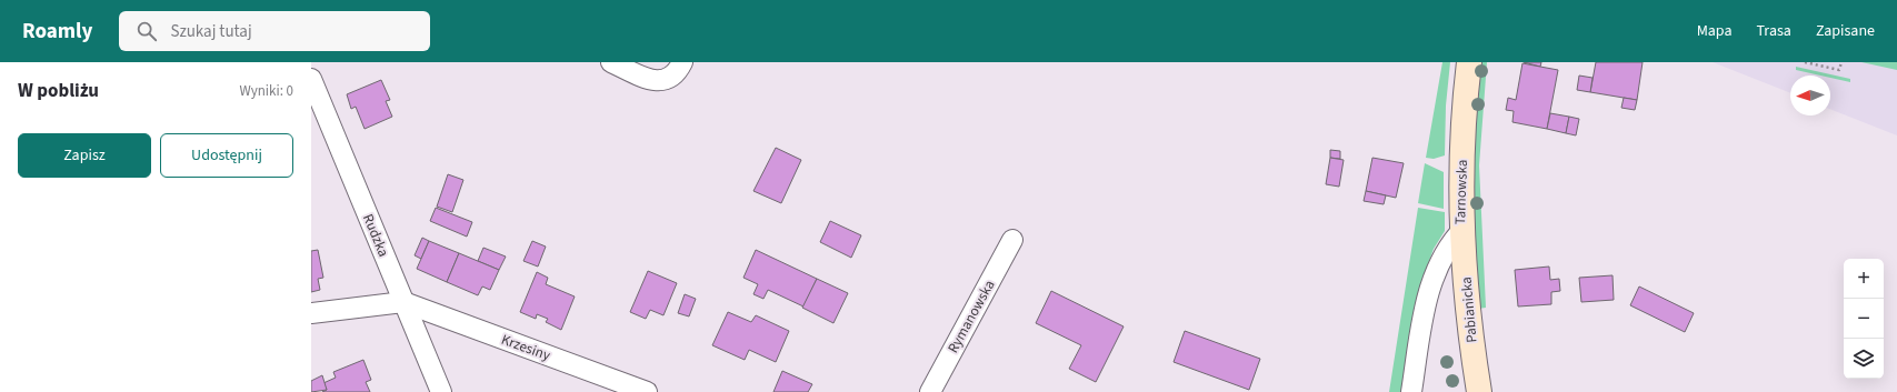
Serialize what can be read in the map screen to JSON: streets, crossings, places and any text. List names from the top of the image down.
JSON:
{
  "streets": {
    "street": [
      "Tarnowska",
      "Rudzka",
      "Pabianicka",
      "Rymanowska",
      "Krzesiny"
    ]
  },
  "crossings": [
    ["Tarnowska", "Pabianicka"],
    ["Rudzka", "Krzesiny"]
  ],
  "north": "left",
  "page": {
    "header": "Roamly",
    "search": "Szukaj tutaj",
    "nav": ["Mapa", "Trasa", "Zapisane"],
    "heading": ["W pobliżu", "Wyniki: 0"],
    "buttons": ["Zapisz", "Udostępnij"],
    "map_buttons": ["+", "−"]
  }
}
